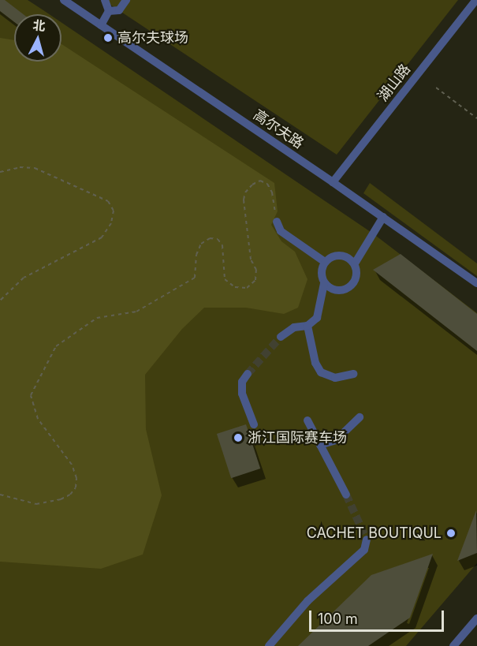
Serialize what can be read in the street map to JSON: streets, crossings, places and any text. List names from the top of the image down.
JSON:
{
  "streets": {
    "street": ["湖山路", "高尔夫路"]
  },
  "crossings": [
    ["湖山路", "高尔夫路"]
  ],
  "places": ["高尔夫球场", "浙江国际赛车场", "CACHET BOUTIQUL"],
  "scale_bar": "100 m",
  "north": "top"
}
